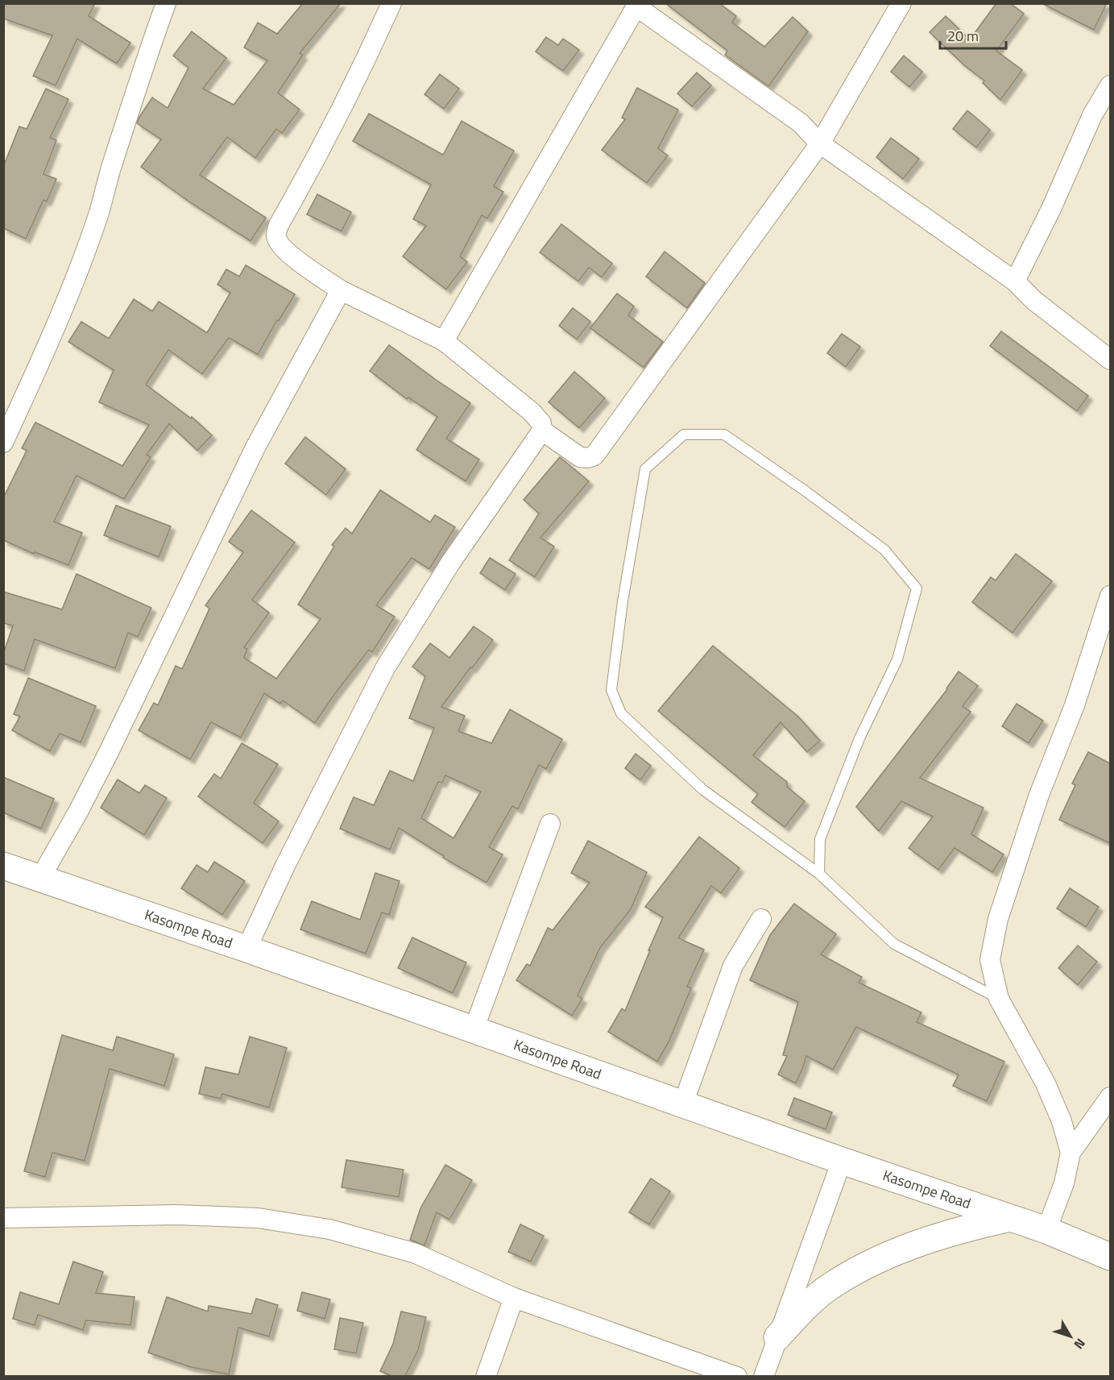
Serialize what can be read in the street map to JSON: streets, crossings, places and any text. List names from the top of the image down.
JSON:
{
  "streets": {
    "street": ["Kasompe Road"]
  },
  "scale_bar": "20 m",
  "north": "bottom right"
}
